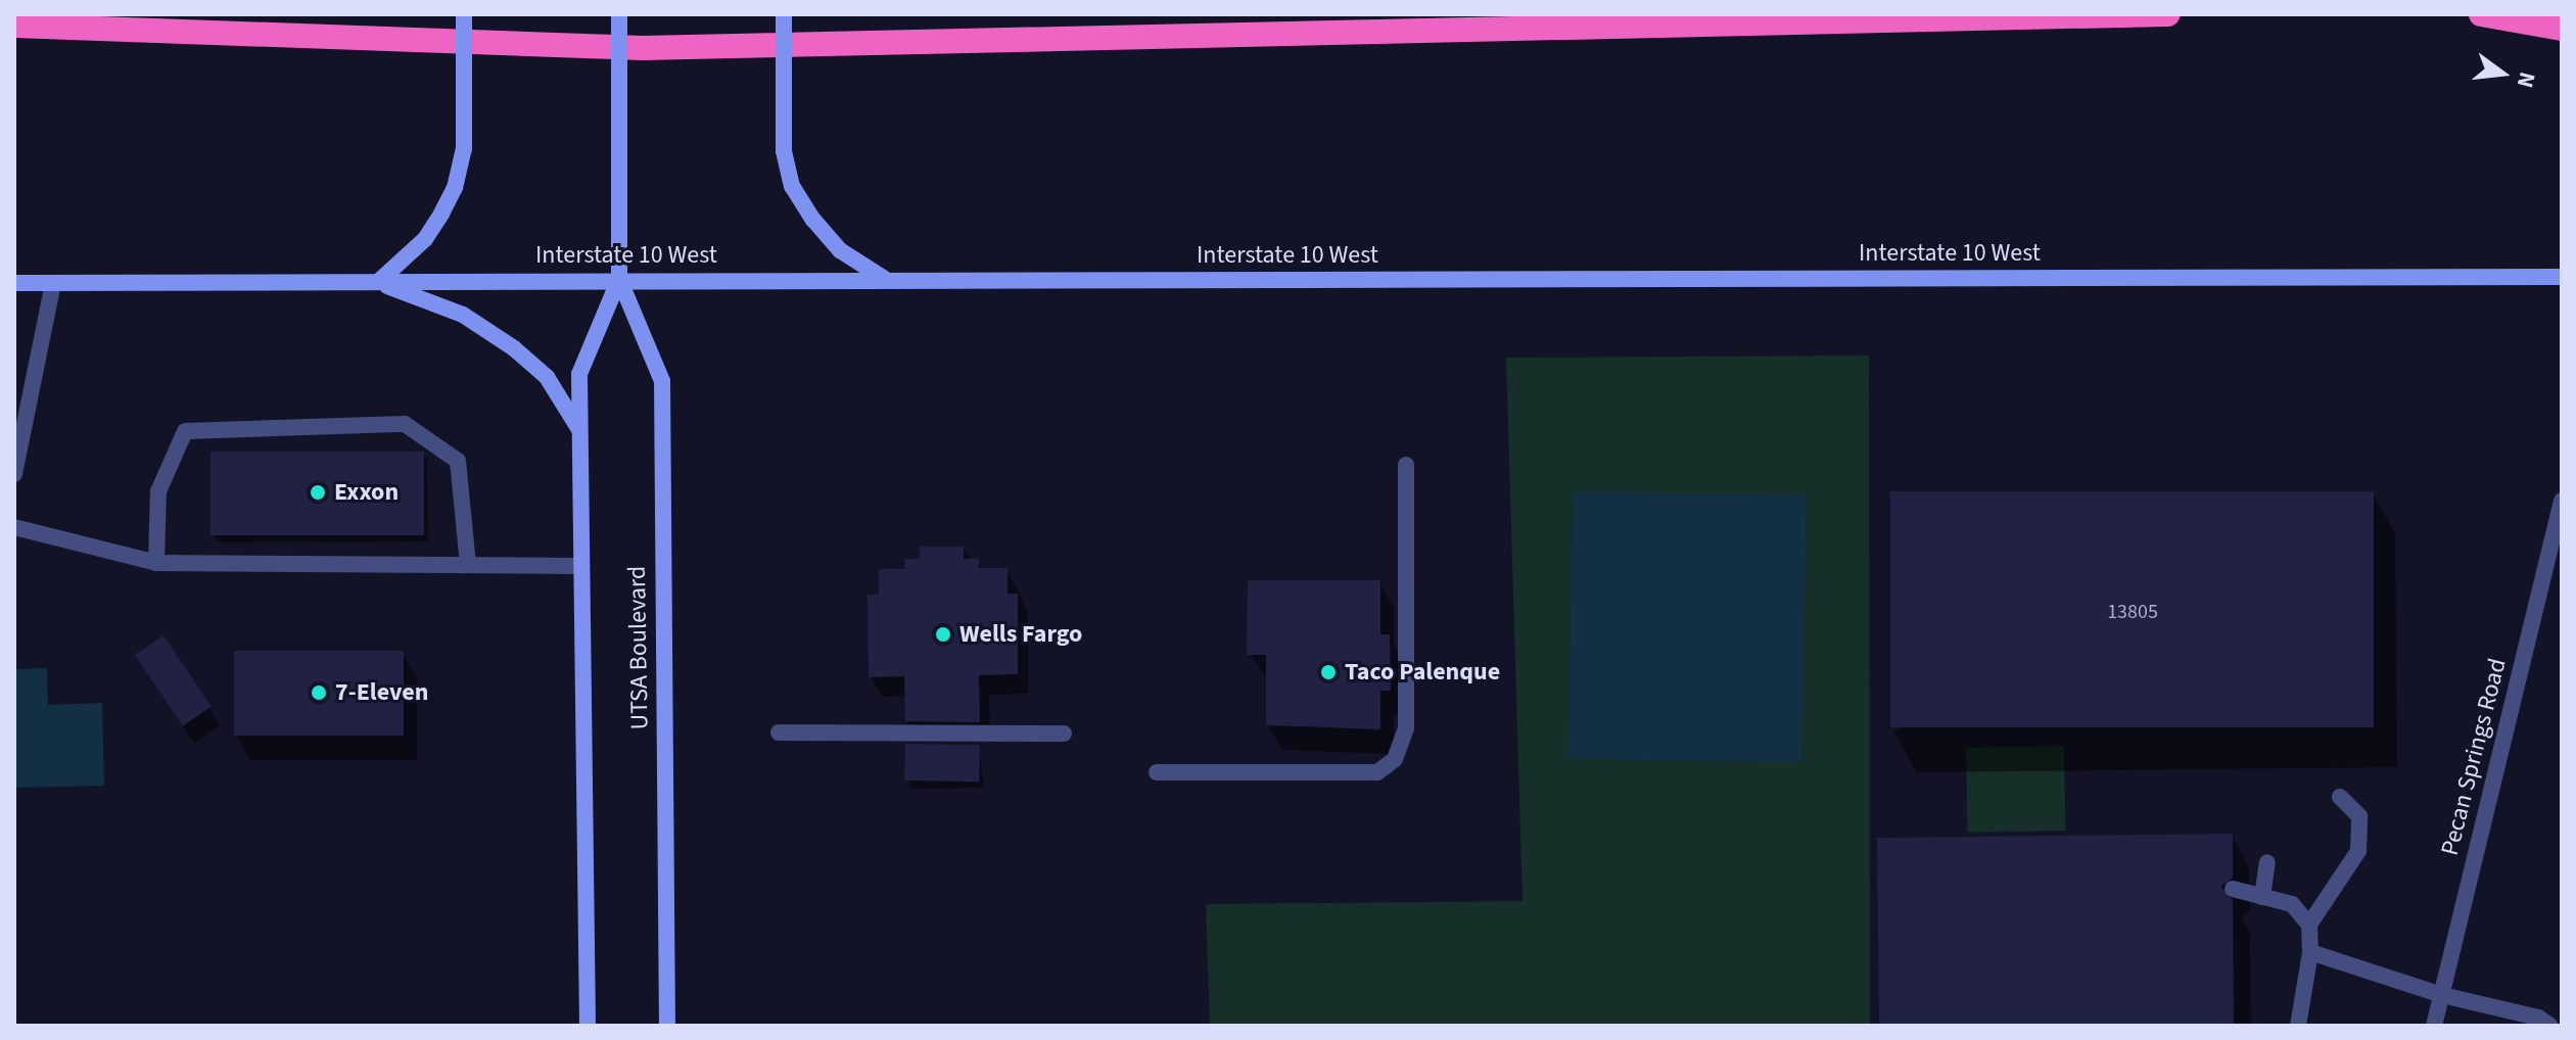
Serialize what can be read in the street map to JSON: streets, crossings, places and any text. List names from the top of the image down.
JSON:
{
  "streets": {
    "main road": ["Interstate 10 West", "UTSA Boulevard"],
    "street": ["Pecan Springs Road"]
  },
  "crossings": [
    ["Interstate 10 West", "UTSA Boulevard"]
  ],
  "places": [
    "Exxon",
    "Wells Fargo",
    "Taco Palenque",
    "7-Eleven"
  ],
  "house_numbers": ["13805"],
  "north": "right"
}
